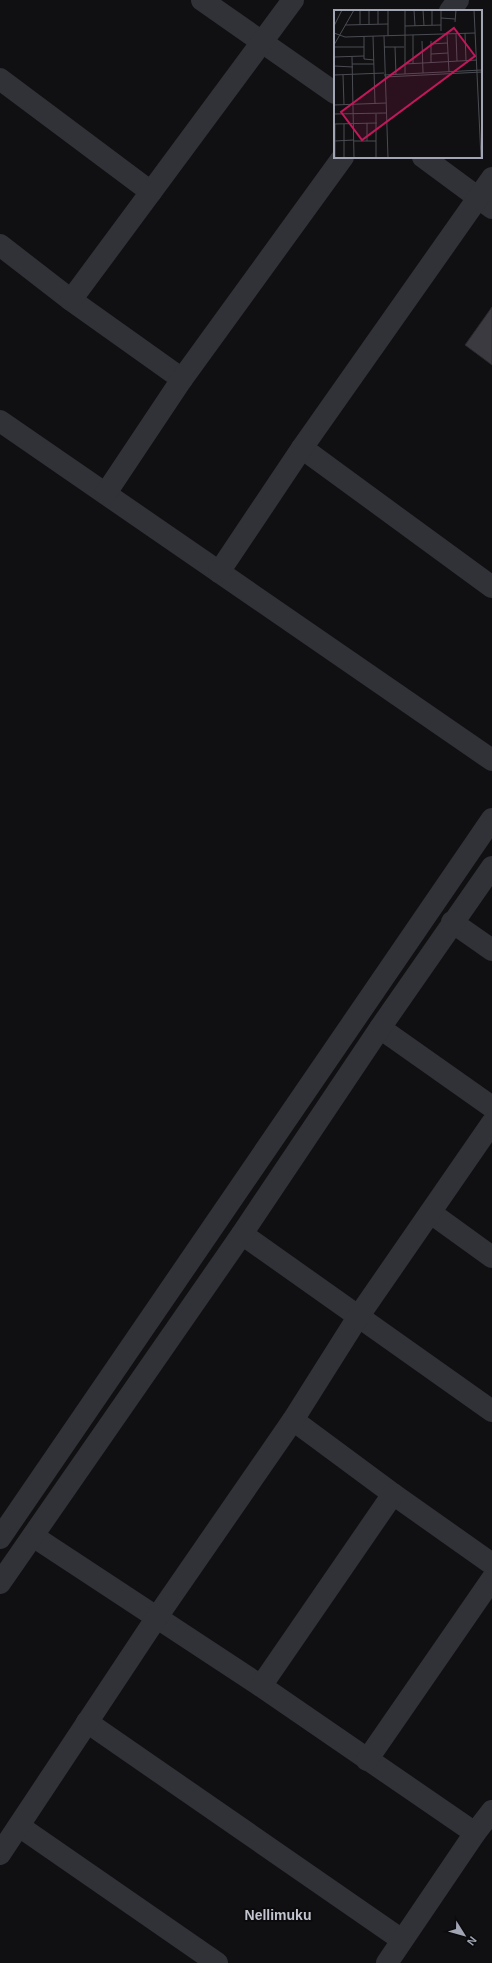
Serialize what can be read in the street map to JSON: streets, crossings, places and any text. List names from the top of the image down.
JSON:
{
  "districts": ["Nellimuku"],
  "north": "bottom right"
}
